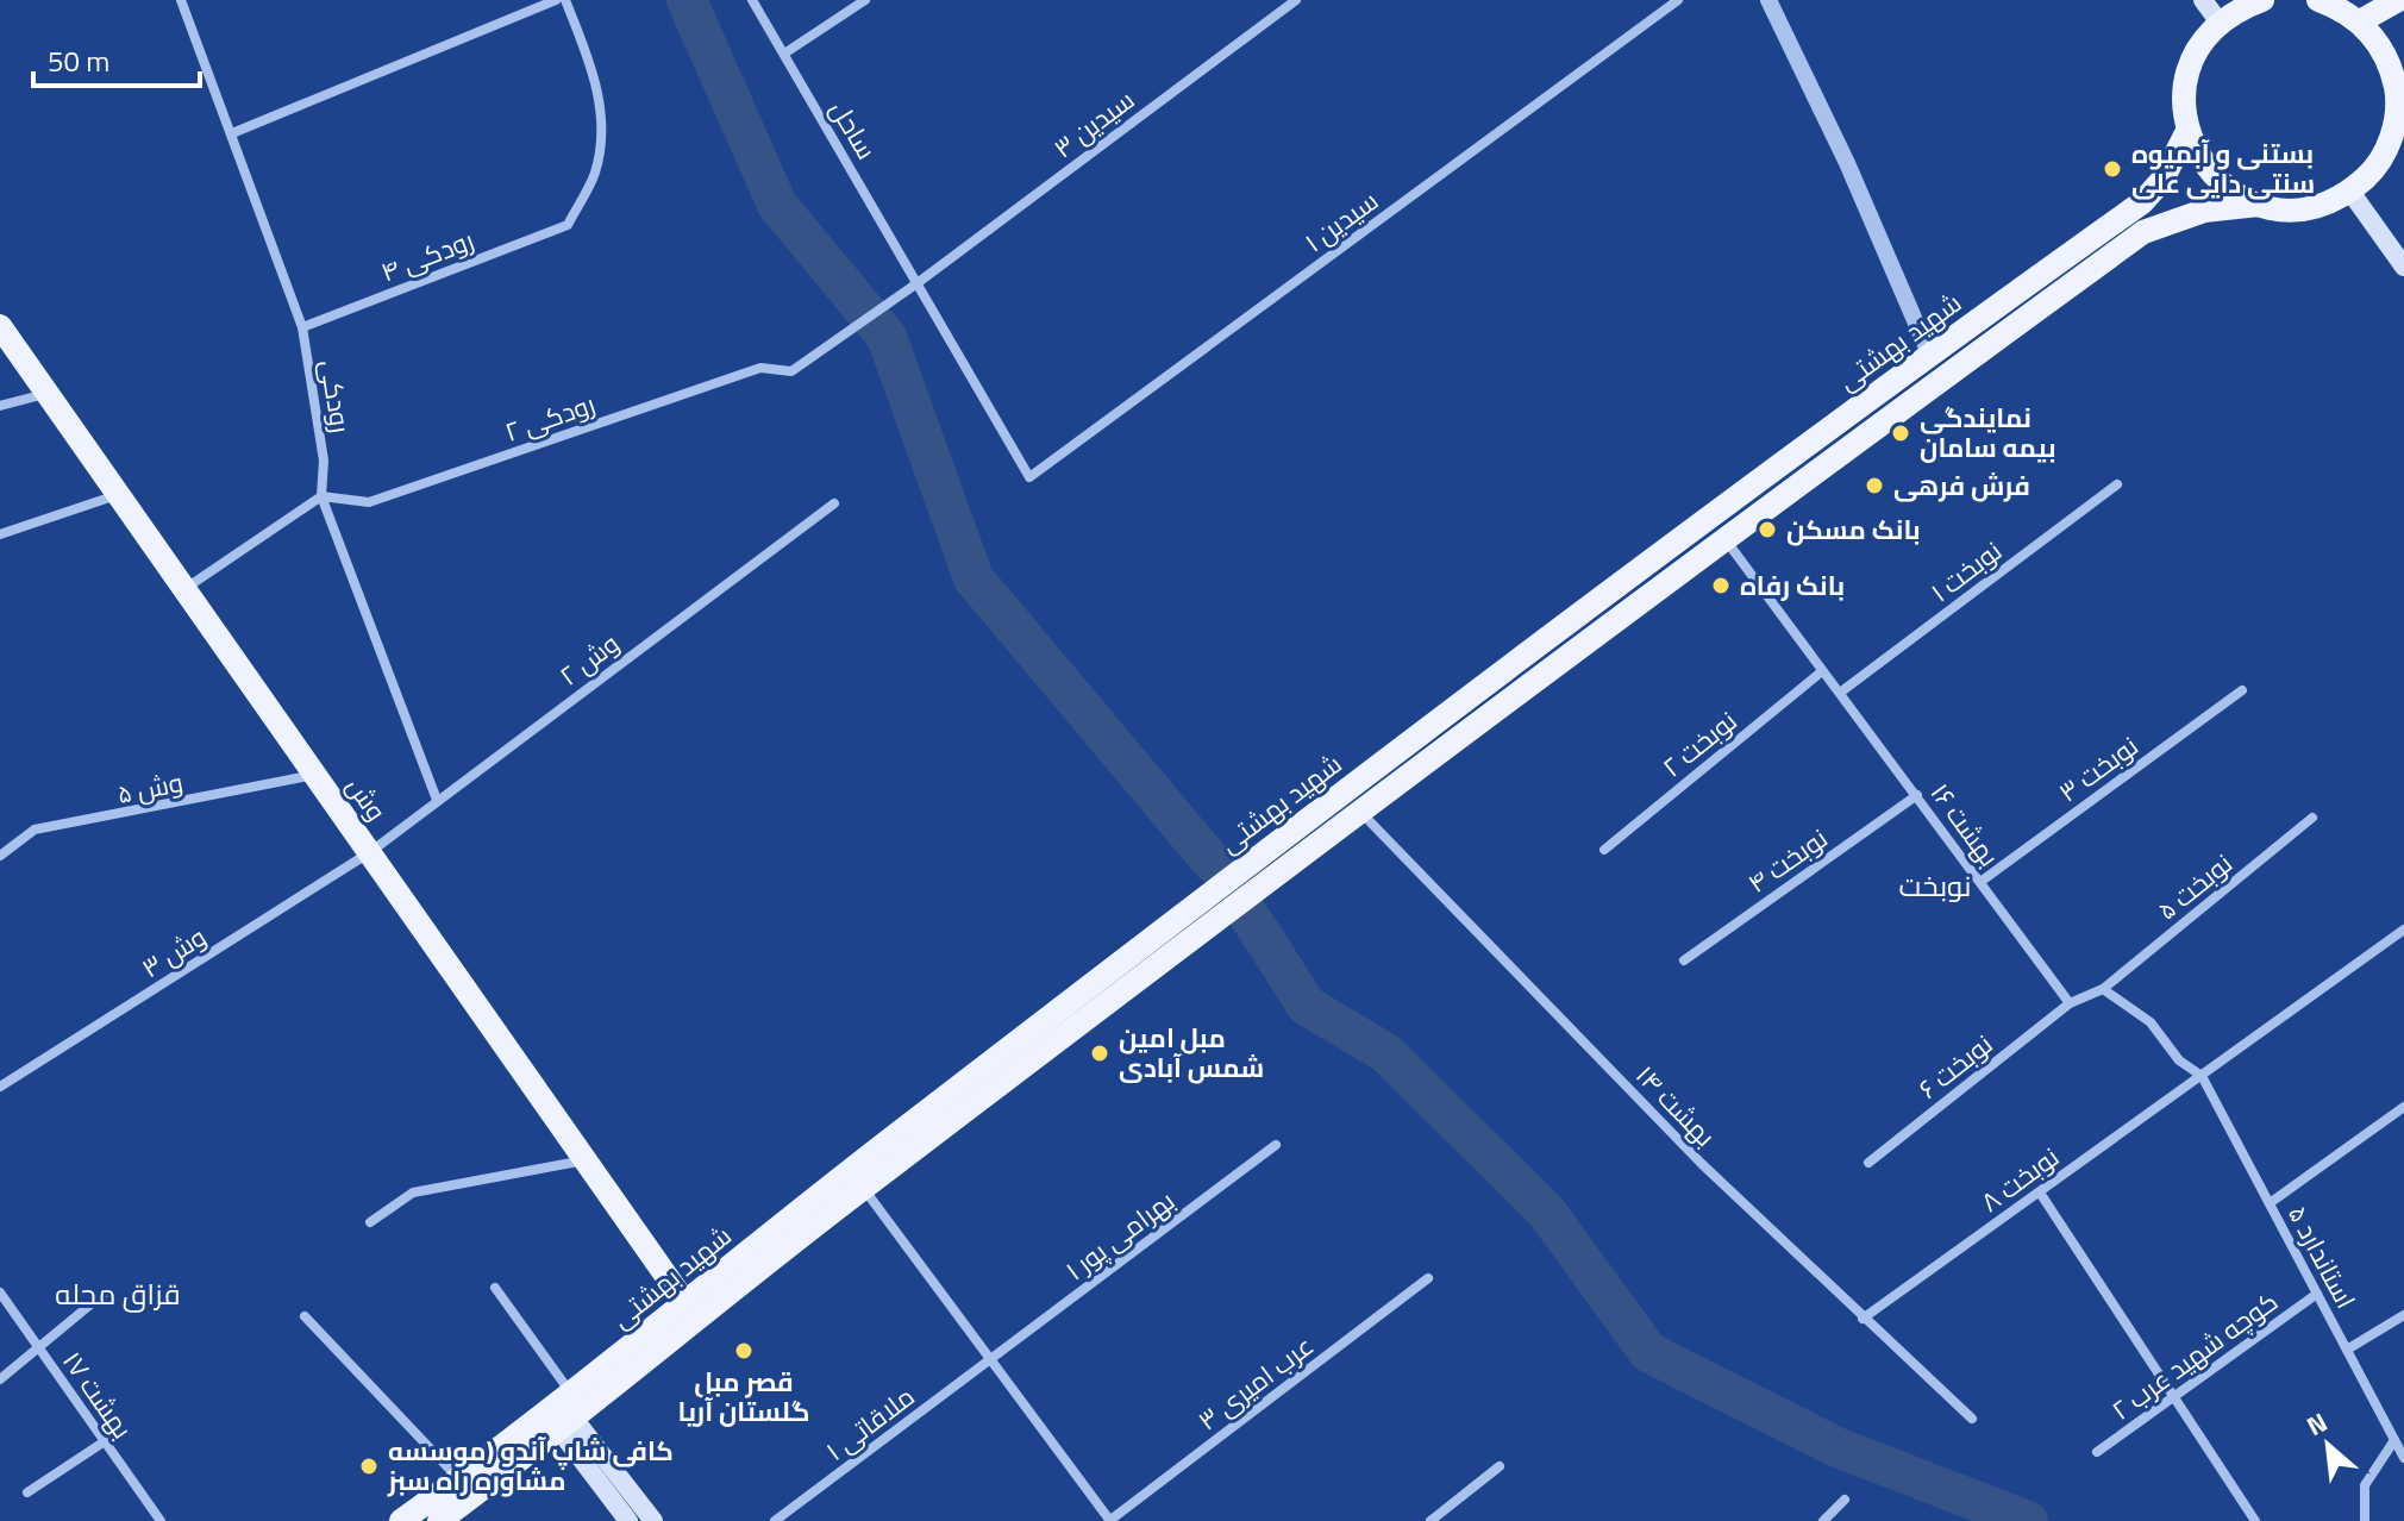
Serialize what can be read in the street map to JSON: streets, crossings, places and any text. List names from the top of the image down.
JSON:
{
  "streets": {
    "main road": ["شهید بهشتی", "وش"],
    "street": [
      "سیدین ۳",
      "ساحل",
      "سیدین ۱",
      "رودکی ۴",
      "رودکی",
      "رودکی ۲",
      "۱ نوبخت",
      "وش ۲",
      "۲ نوبخت",
      "۳ نوبخت",
      "وش ۵",
      "۱۶ بهشت",
      "۴ نوبخت",
      "۵ نوبخت",
      "وش ۳",
      "نوبخت ۶",
      "بهشت ۱۴",
      "۸ نوبخت",
      "۱ بهرامی پور",
      "۵ استاندارد",
      "کوچه شهید عرب ۲",
      "۳ عرب امیری",
      "بهشت ۱۷",
      "ملاقاتی ۱"
    ]
  },
  "crossings": [
    ["سیدین ۳", "ساحل"],
    ["سیدین ۳", "رودکی ۲"],
    ["ساحل", "سیدین ۱"],
    ["رودکی ۴", "رودکی"],
    ["شهید بهشتی", "وش"],
    ["شهید بهشتی", "۱۶ بهشت"],
    ["شهید بهشتی", "بهشت ۱۴"],
    ["رودکی", "رودکی ۲"],
    ["رودکی", "وش ۲"],
    ["۱ نوبخت", "۱۶ بهشت"],
    ["وش ۲", "وش"],
    ["وش ۲", "وش ۳"],
    ["۲ نوبخت", "۱۶ بهشت"],
    ["۳ نوبخت", "۱۶ بهشت"],
    ["وش ۵", "وش"],
    ["وش", "وش ۳"],
    ["۱۶ بهشت", "۴ نوبخت"],
    ["۱۶ بهشت", "نوبخت ۶"],
    ["بهشت ۱۴", "۸ نوبخت"],
    ["۸ نوبخت", "۵ استاندارد"],
    ["۱ بهرامی پور", "ملاقاتی ۱"],
    ["۵ استاندارد", "کوچه شهید عرب ۲"]
  ],
  "districts": ["نوبخت", "قزاق محله"],
  "places": [
    "بستنی و آبمیوه سنتی دایی علی",
    "نمایندگی بیمه سامان",
    "فرش فرهی",
    "بانک مسکن",
    "بانک رفاه",
    "مبل امین شمس آبادی",
    "قصر مبل گلستان آریا",
    "کافی شاپ آندو (موسسه مشاوره راه سبز"
  ],
  "scale_bar": "50 m",
  "north": "top left"
}
